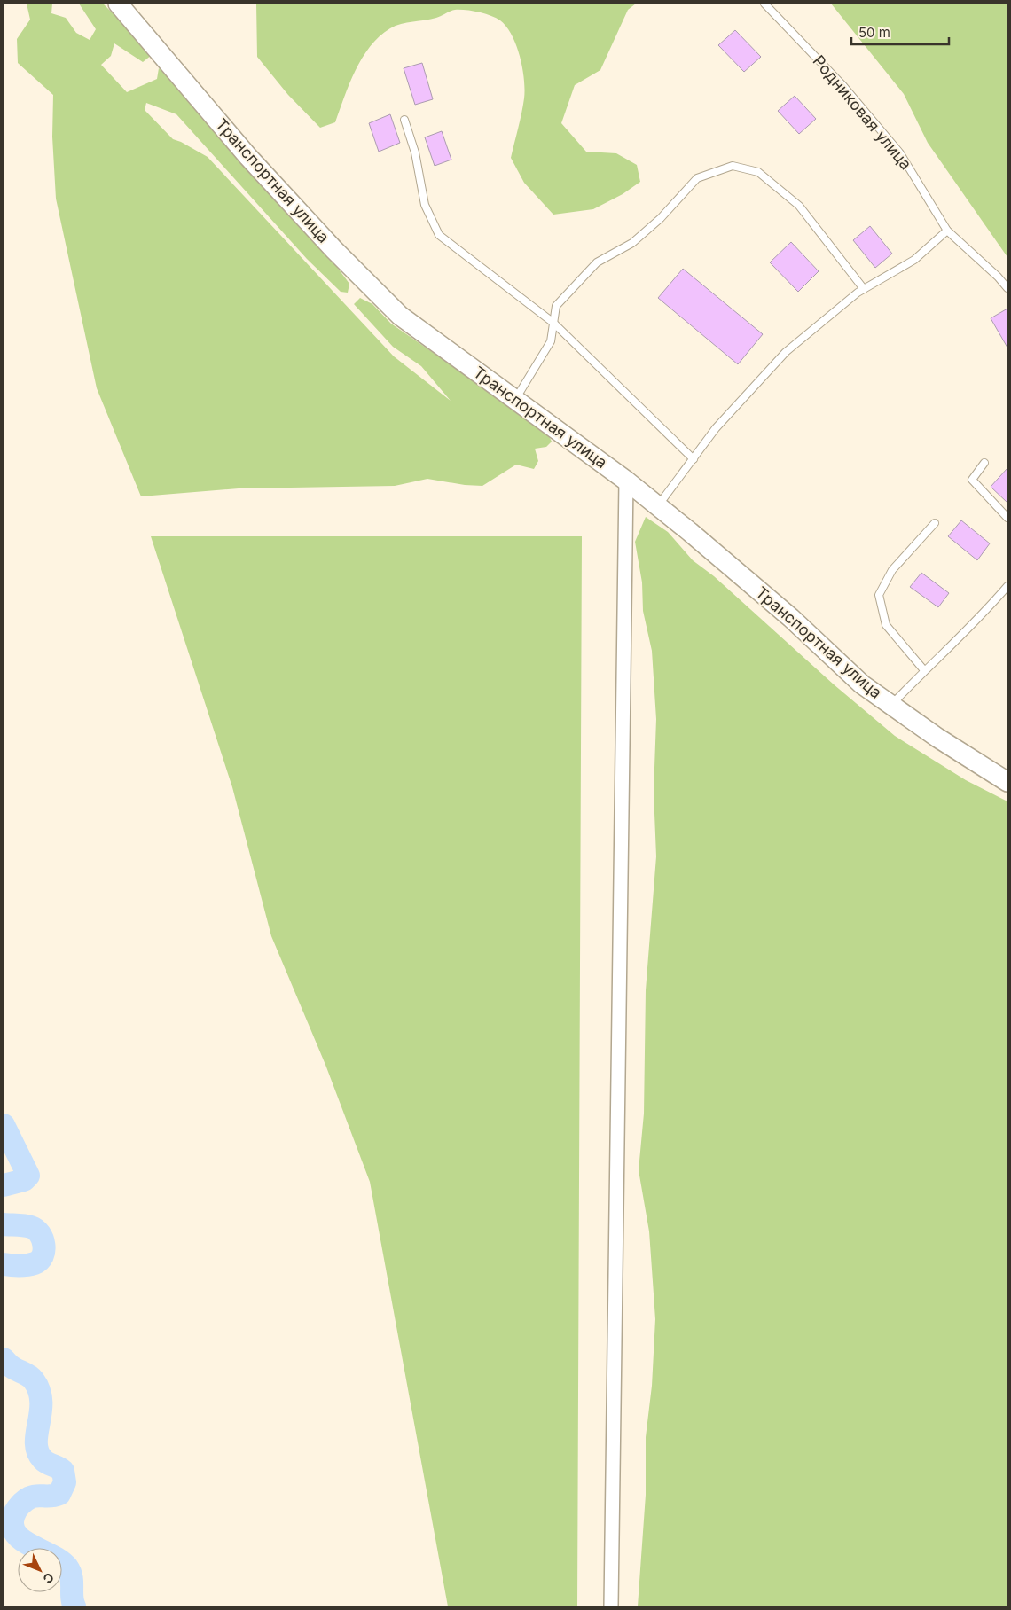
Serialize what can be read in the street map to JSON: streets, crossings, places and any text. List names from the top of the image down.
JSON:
{
  "streets": {
    "main road": ["Транспортная улица"],
    "lane": ["Родниковая улица"]
  },
  "scale_bar": "50 m",
  "north": "bottom right"
}
